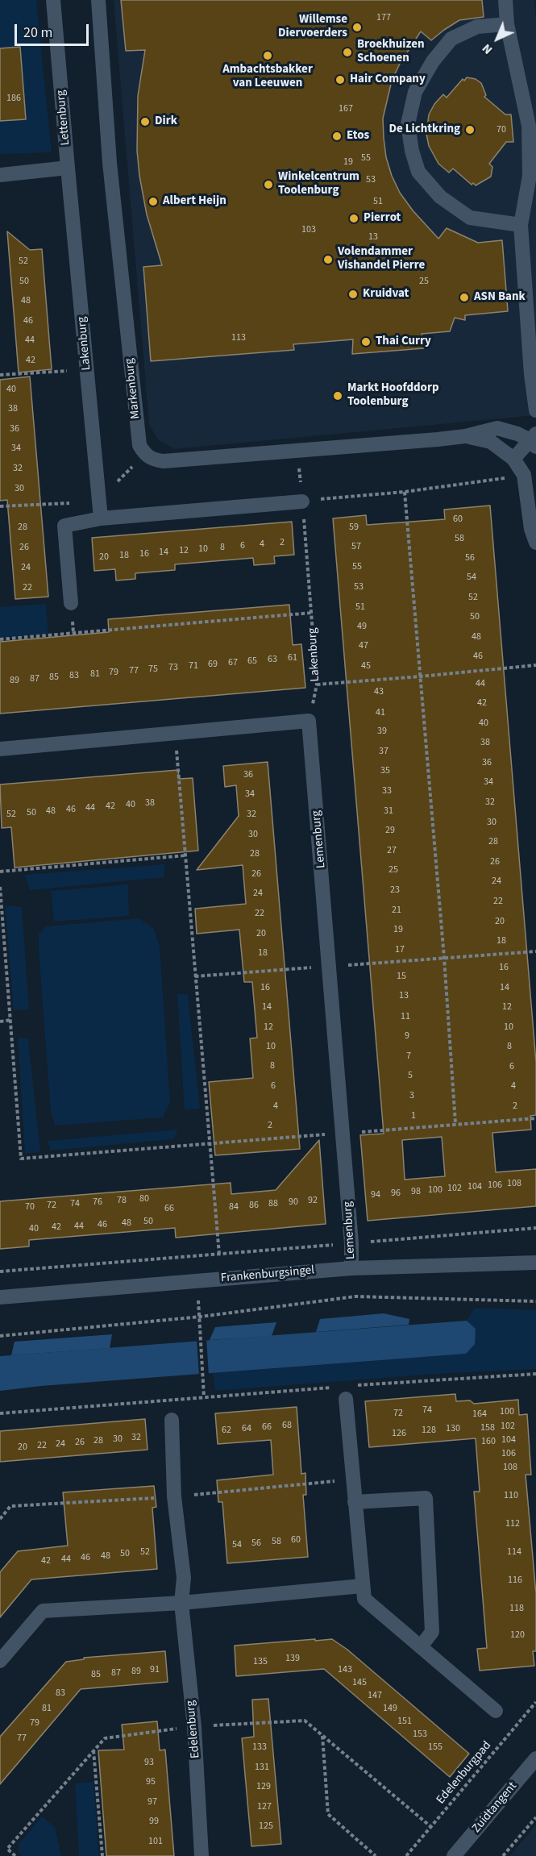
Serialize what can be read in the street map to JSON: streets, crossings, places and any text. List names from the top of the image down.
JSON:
{
  "streets": {
    "street": [
      "Lettenburg",
      "Lakenburg",
      "Markenburg",
      "Lemenburg",
      "Frankenburgsingel",
      "Edelenburg",
      "Zuidtangent"
    ],
    "path": ["Edelenburgpad"]
  },
  "crossings": [
    ["Lettenburg", "Lakenburg"],
    ["Lakenburg", "Markenburg"],
    ["Lakenburg", "Lemenburg"],
    ["Lemenburg", "Frankenburgsingel"]
  ],
  "places": [
    "Willemse Diervoerders",
    "Broekhuizen Schoenen",
    "Ambachtsbakker van Leeuwen",
    "Hair Company",
    "Dirk",
    "De Lichtkring",
    "Etos",
    "Winkelcentrum Toolenburg",
    "Albert Heijn",
    "Pierrot",
    "Volendammer Vishandel Pierre",
    "Kruidvat",
    "ASN Bank",
    "Thai Curry",
    "Markt Hoofddorp Toolenburg"
  ],
  "house_numbers": [
    "177",
    "186",
    "167",
    "70",
    "55",
    "19",
    "53",
    "51",
    "103",
    "13",
    "52",
    "50",
    "25",
    "48",
    "46",
    "113",
    "44",
    "42",
    "40",
    "38",
    "36",
    "34",
    "32",
    "30",
    "60",
    "28",
    "59",
    "58",
    "2",
    "4",
    "6",
    "57",
    "26",
    "8",
    "10",
    "12",
    "14",
    "16",
    "18",
    "20",
    "56",
    "55",
    "24",
    "54",
    "53",
    "22",
    "52",
    "51",
    "50",
    "49",
    "48",
    "47",
    "46",
    "61",
    "63",
    "65",
    "67",
    "69",
    "71",
    "45",
    "73",
    "75",
    "77",
    "79",
    "81",
    "83",
    "85",
    "87",
    "89",
    "44",
    "43",
    "42",
    "41",
    "40",
    "39",
    "38",
    "37",
    "36",
    "35",
    "36",
    "34",
    "33",
    "34",
    "32",
    "38",
    "40",
    "42",
    "44",
    "46",
    "48",
    "31",
    "50",
    "52",
    "32",
    "30",
    "29",
    "30",
    "28",
    "27",
    "28",
    "26",
    "25",
    "26",
    "24",
    "23",
    "24",
    "22",
    "21",
    "22",
    "20",
    "19",
    "20",
    "18",
    "17",
    "18",
    "16",
    "15",
    "16",
    "14",
    "13",
    "14",
    "12",
    "11",
    "12",
    "10",
    "9",
    "10",
    "8",
    "7",
    "8",
    "6",
    "5",
    "6",
    "4",
    "3",
    "4",
    "2",
    "1",
    "2",
    "108",
    "106",
    "104",
    "102",
    "100",
    "98",
    "96",
    "94",
    "80",
    "78",
    "92",
    "76",
    "90",
    "74",
    "88",
    "72",
    "86",
    "70",
    "84",
    "66",
    "50",
    "48",
    "46",
    "44",
    "42",
    "40",
    "74",
    "100",
    "72",
    "164",
    "68",
    "102",
    "66",
    "158",
    "64",
    "130",
    "62",
    "128",
    "126",
    "32",
    "30",
    "104",
    "28",
    "160",
    "26",
    "24",
    "22",
    "20",
    "106",
    "108",
    "110",
    "112",
    "60",
    "58",
    "56",
    "54",
    "52",
    "114",
    "50",
    "48",
    "46",
    "44",
    "42",
    "116",
    "118",
    "120",
    "139",
    "135",
    "91",
    "143",
    "89",
    "87",
    "85",
    "145",
    "83",
    "147",
    "81",
    "149",
    "151",
    "79",
    "153",
    "77",
    "133",
    "155",
    "93",
    "131",
    "95",
    "129",
    "97",
    "127",
    "99",
    "125",
    "101"
  ],
  "scale_bar": "20 m",
  "north": "bottom left"
}
